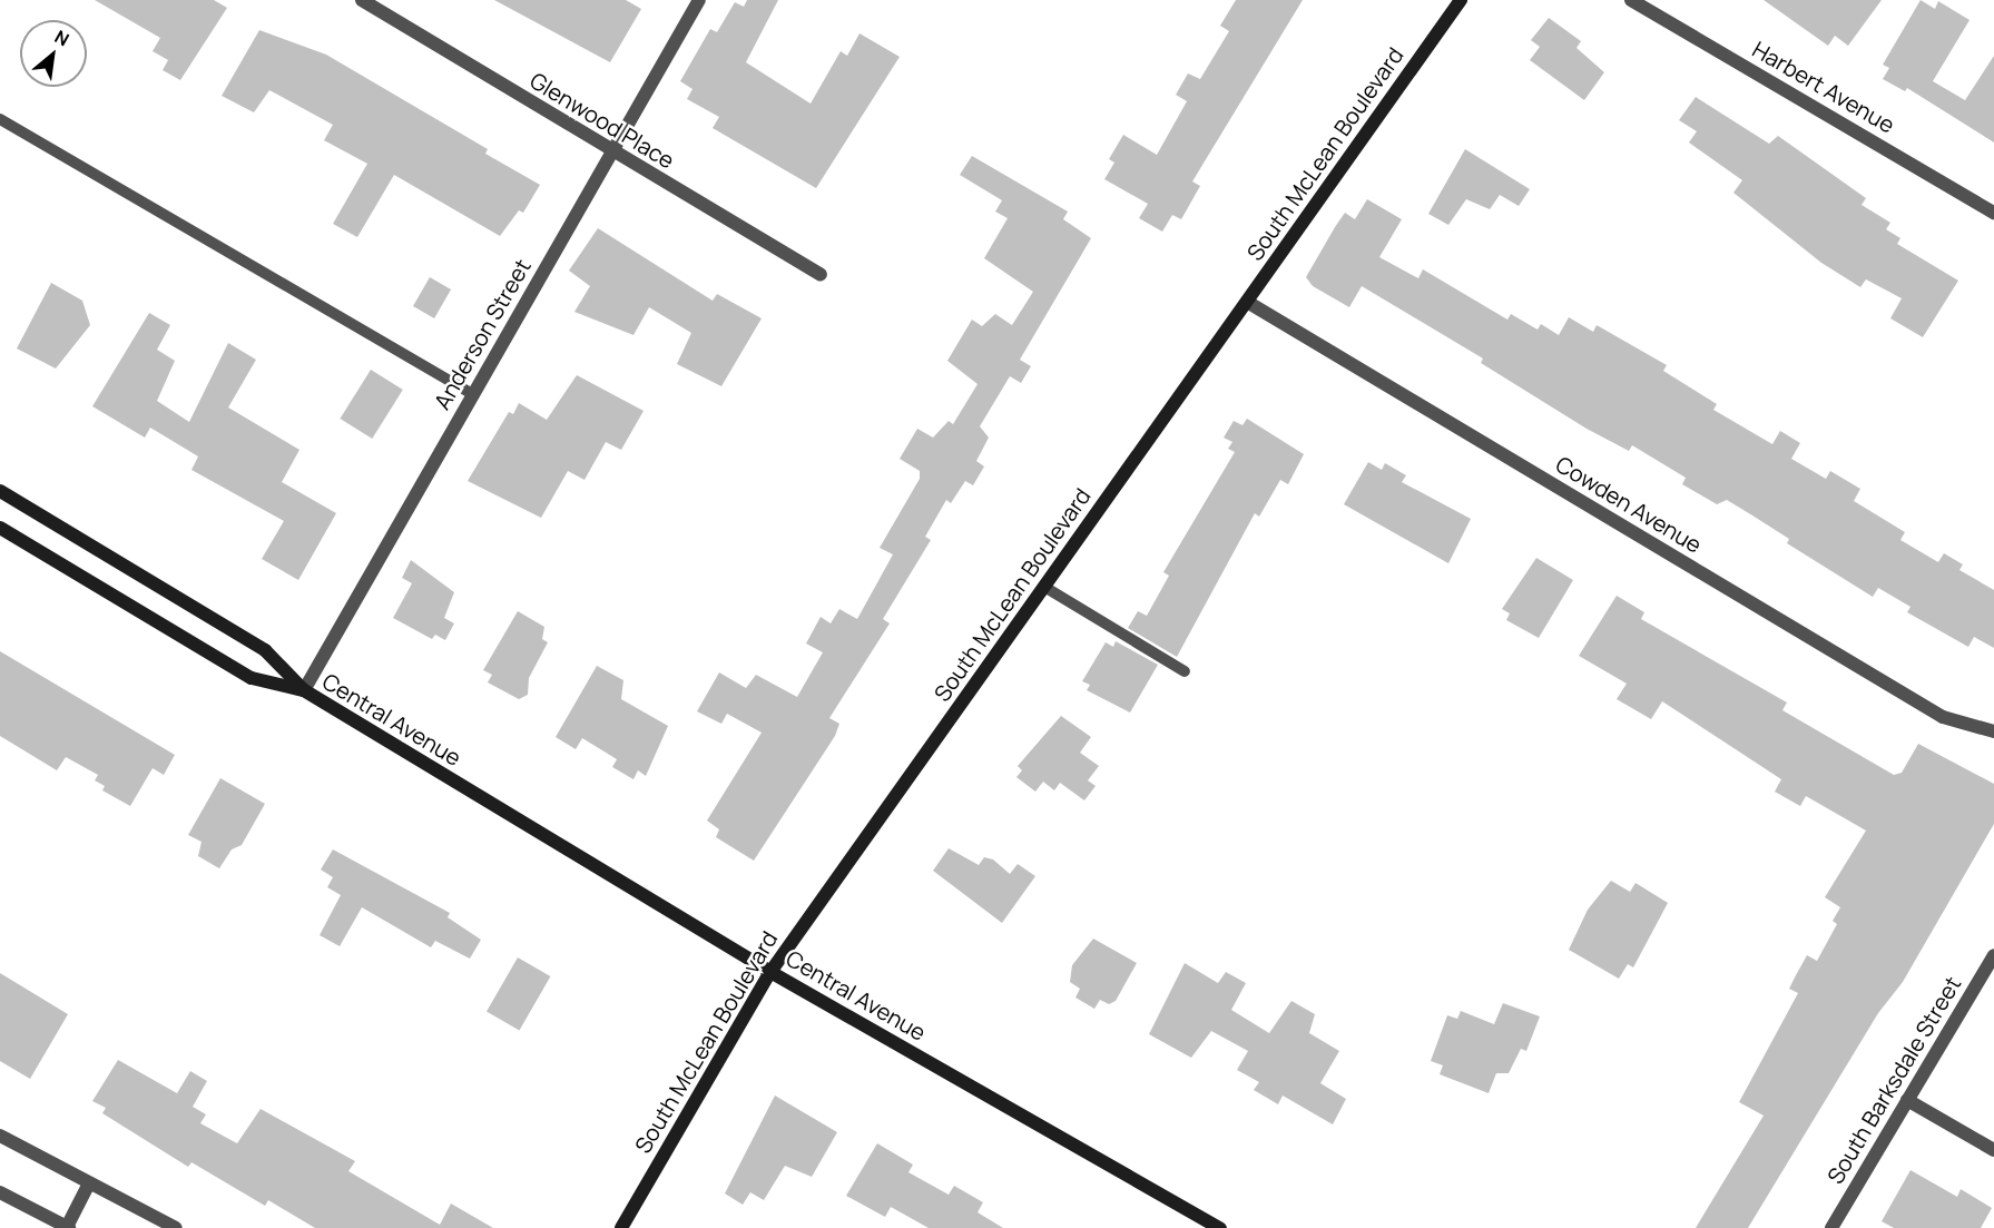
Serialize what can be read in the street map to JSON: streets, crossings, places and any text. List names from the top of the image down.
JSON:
{
  "streets": {
    "main road": ["South McLean Boulevard", "Central Avenue"],
    "street": [
      "Harbert Avenue",
      "Glenwood Place",
      "Anderson Street",
      "Cowden Avenue",
      "South Barksdale Street"
    ]
  },
  "crossings": [
    ["Glenwood Place", "Anderson Street"],
    ["South McLean Boulevard", "Cowden Avenue"],
    ["South McLean Boulevard", "Central Avenue"],
    ["Anderson Street", "Central Avenue"]
  ],
  "north": "top right"
}
